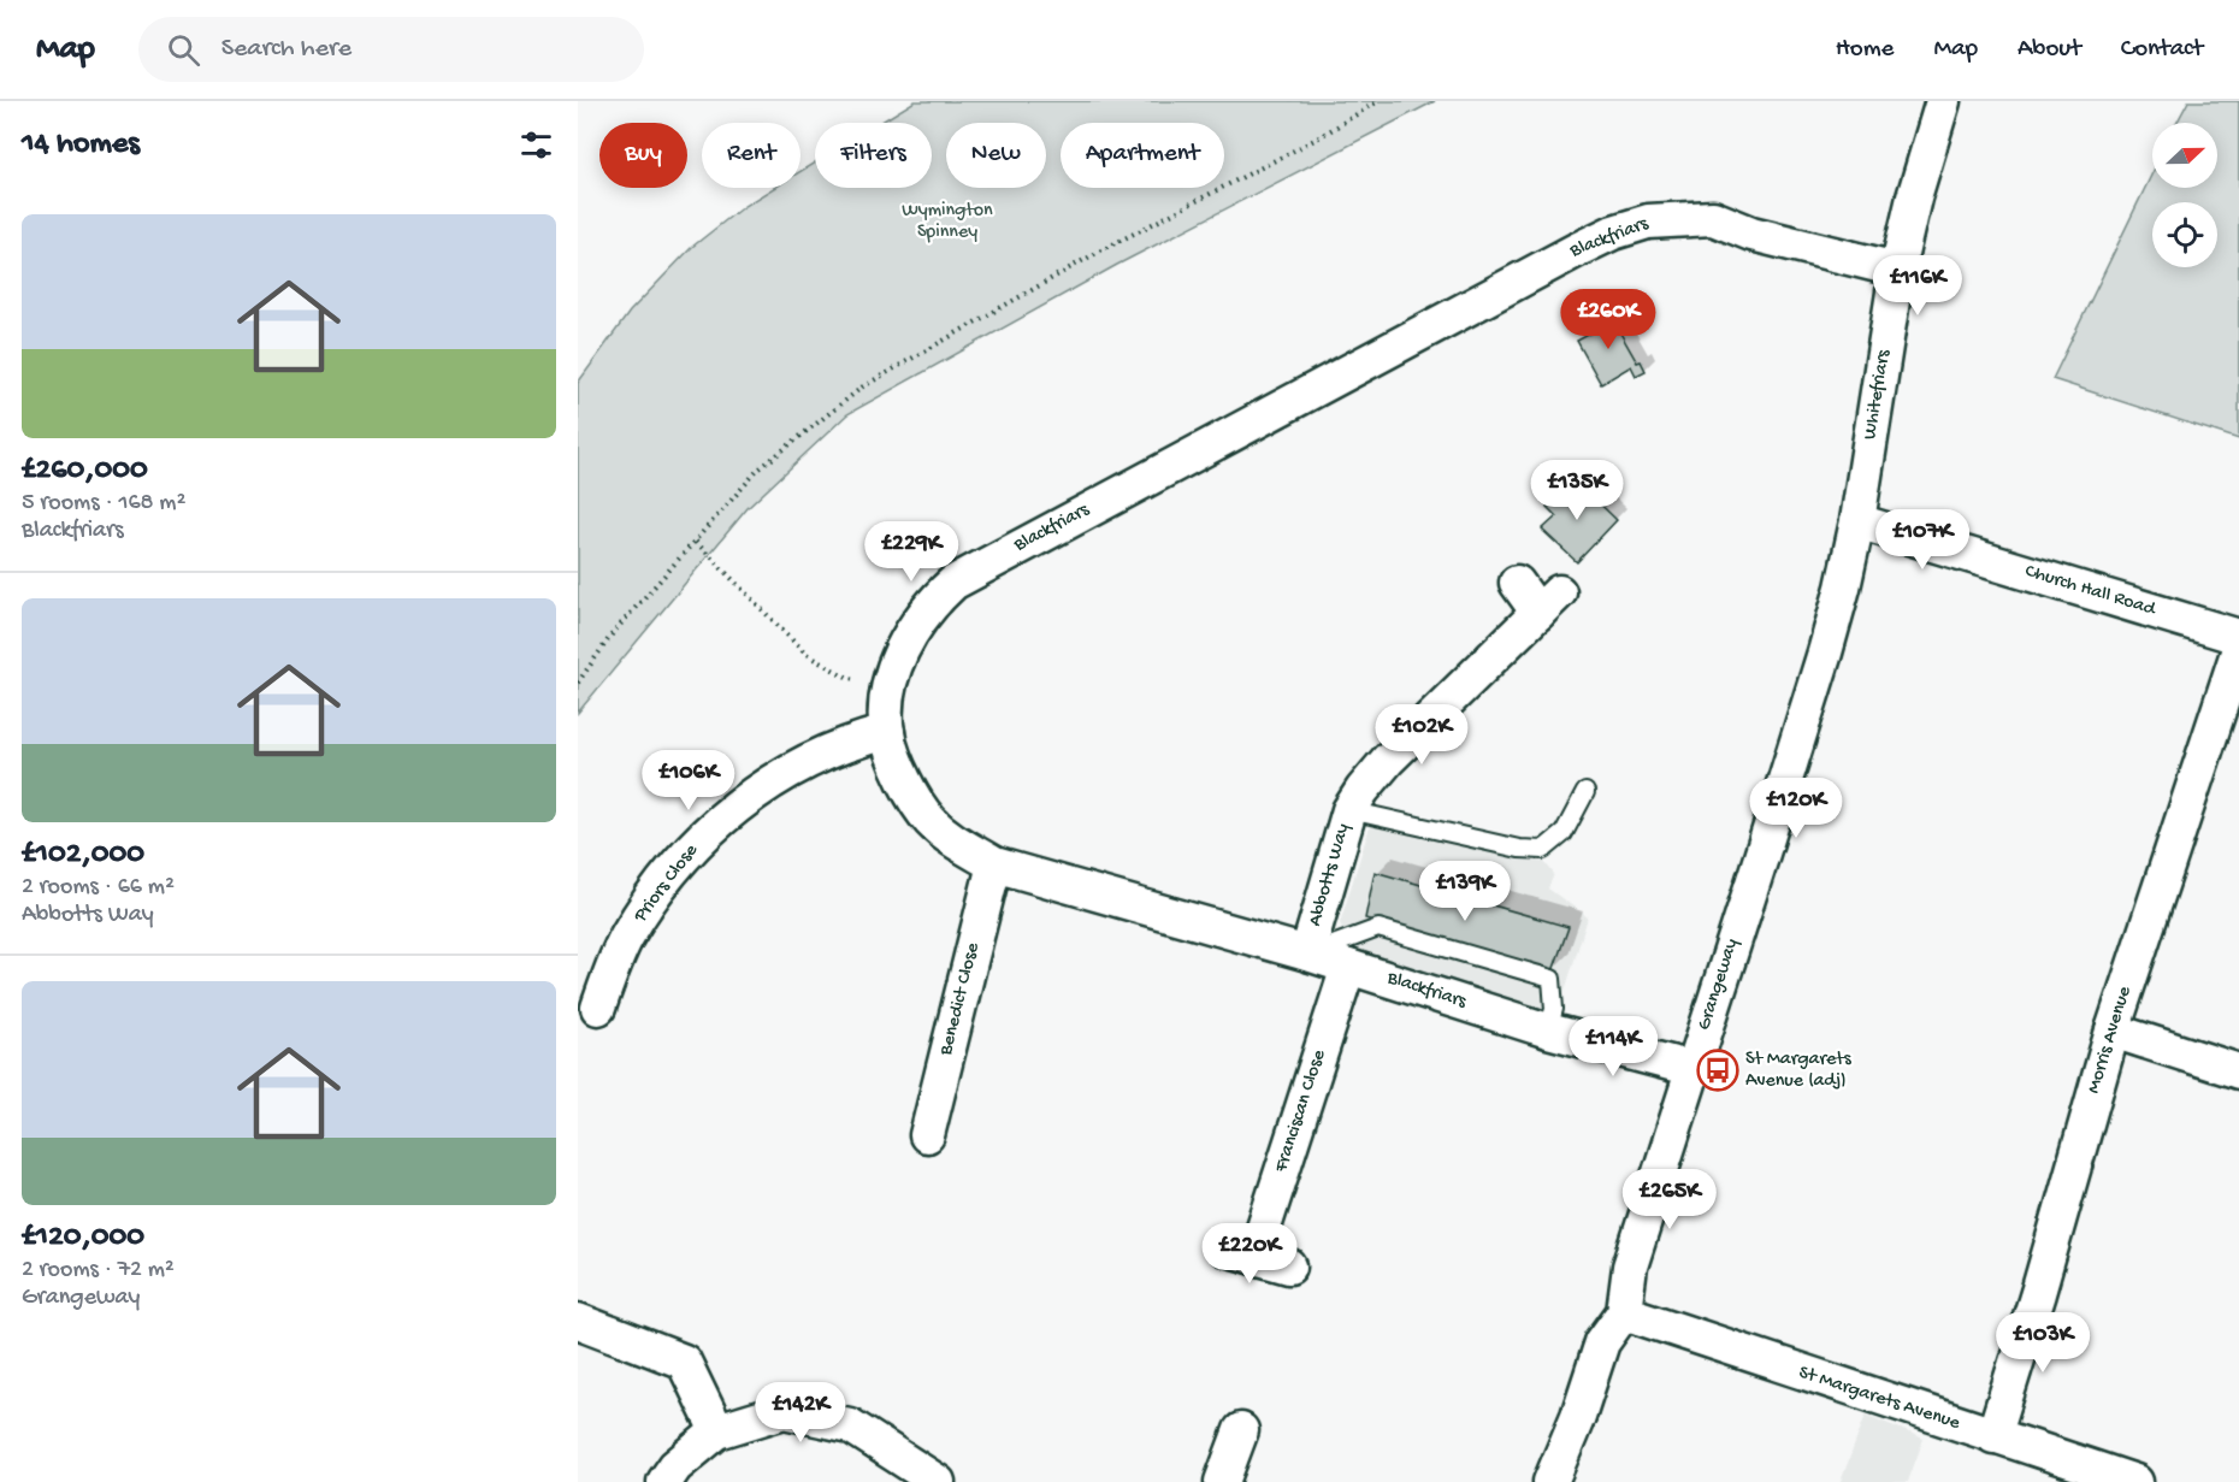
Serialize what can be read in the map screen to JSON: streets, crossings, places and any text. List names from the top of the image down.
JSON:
{
  "streets": {
    "street": [
      "Blackfriars",
      "Whitefriars",
      "Church Hall Road",
      "Abbotts Way",
      "Priors Close",
      "Grangeway",
      "Benedict Close",
      "Morris Avenue",
      "Franciscan Close",
      "St Margarets Avenue"
    ]
  },
  "crossings": [
    ["Blackfriars", "Whitefriars"],
    ["Blackfriars", "Abbotts Way"],
    ["Blackfriars", "Priors Close"],
    ["Blackfriars", "Grangeway"],
    ["Blackfriars", "Benedict Close"],
    ["Blackfriars", "Franciscan Close"],
    ["Whitefriars", "Church Hall Road"],
    ["Whitefriars", "Grangeway"],
    ["Church Hall Road", "Grangeway"],
    ["Grangeway", "St Margarets Avenue"],
    ["Morris Avenue", "St Margarets Avenue"]
  ],
  "parks": ["Wymington Spinney"],
  "places": {
    "bus stop": ["St Margarets Avenue (adj)"]
  },
  "north": "right",
  "page": {
    "header": "Map",
    "search": "Search here",
    "nav": [
      "Home",
      "Map",
      "About",
      "Contact"
    ],
    "heading": "14 homes",
    "chip": [
      "Buy",
      "Rent",
      "Filters",
      "New",
      "Apartment"
    ],
    "list": [
      {
        "name": "£260,000",
        "note": "5 rooms · 168 m² · Blackfriars"
      },
      {
        "name": "£102,000",
        "note": "2 rooms · 66 m² · Abbotts Way"
      },
      {
        "name": "£120,000",
        "note": "2 rooms · 72 m² · Grangeway"
      }
    ],
    "price": [
      "£116K",
      "£260K",
      "£135K",
      "£107K",
      "£229K",
      "£102K",
      "£106K",
      "£120K",
      "£139K",
      "£114K",
      "£265K",
      "£220K",
      "£103K",
      "£142K"
    ]
  }
}
